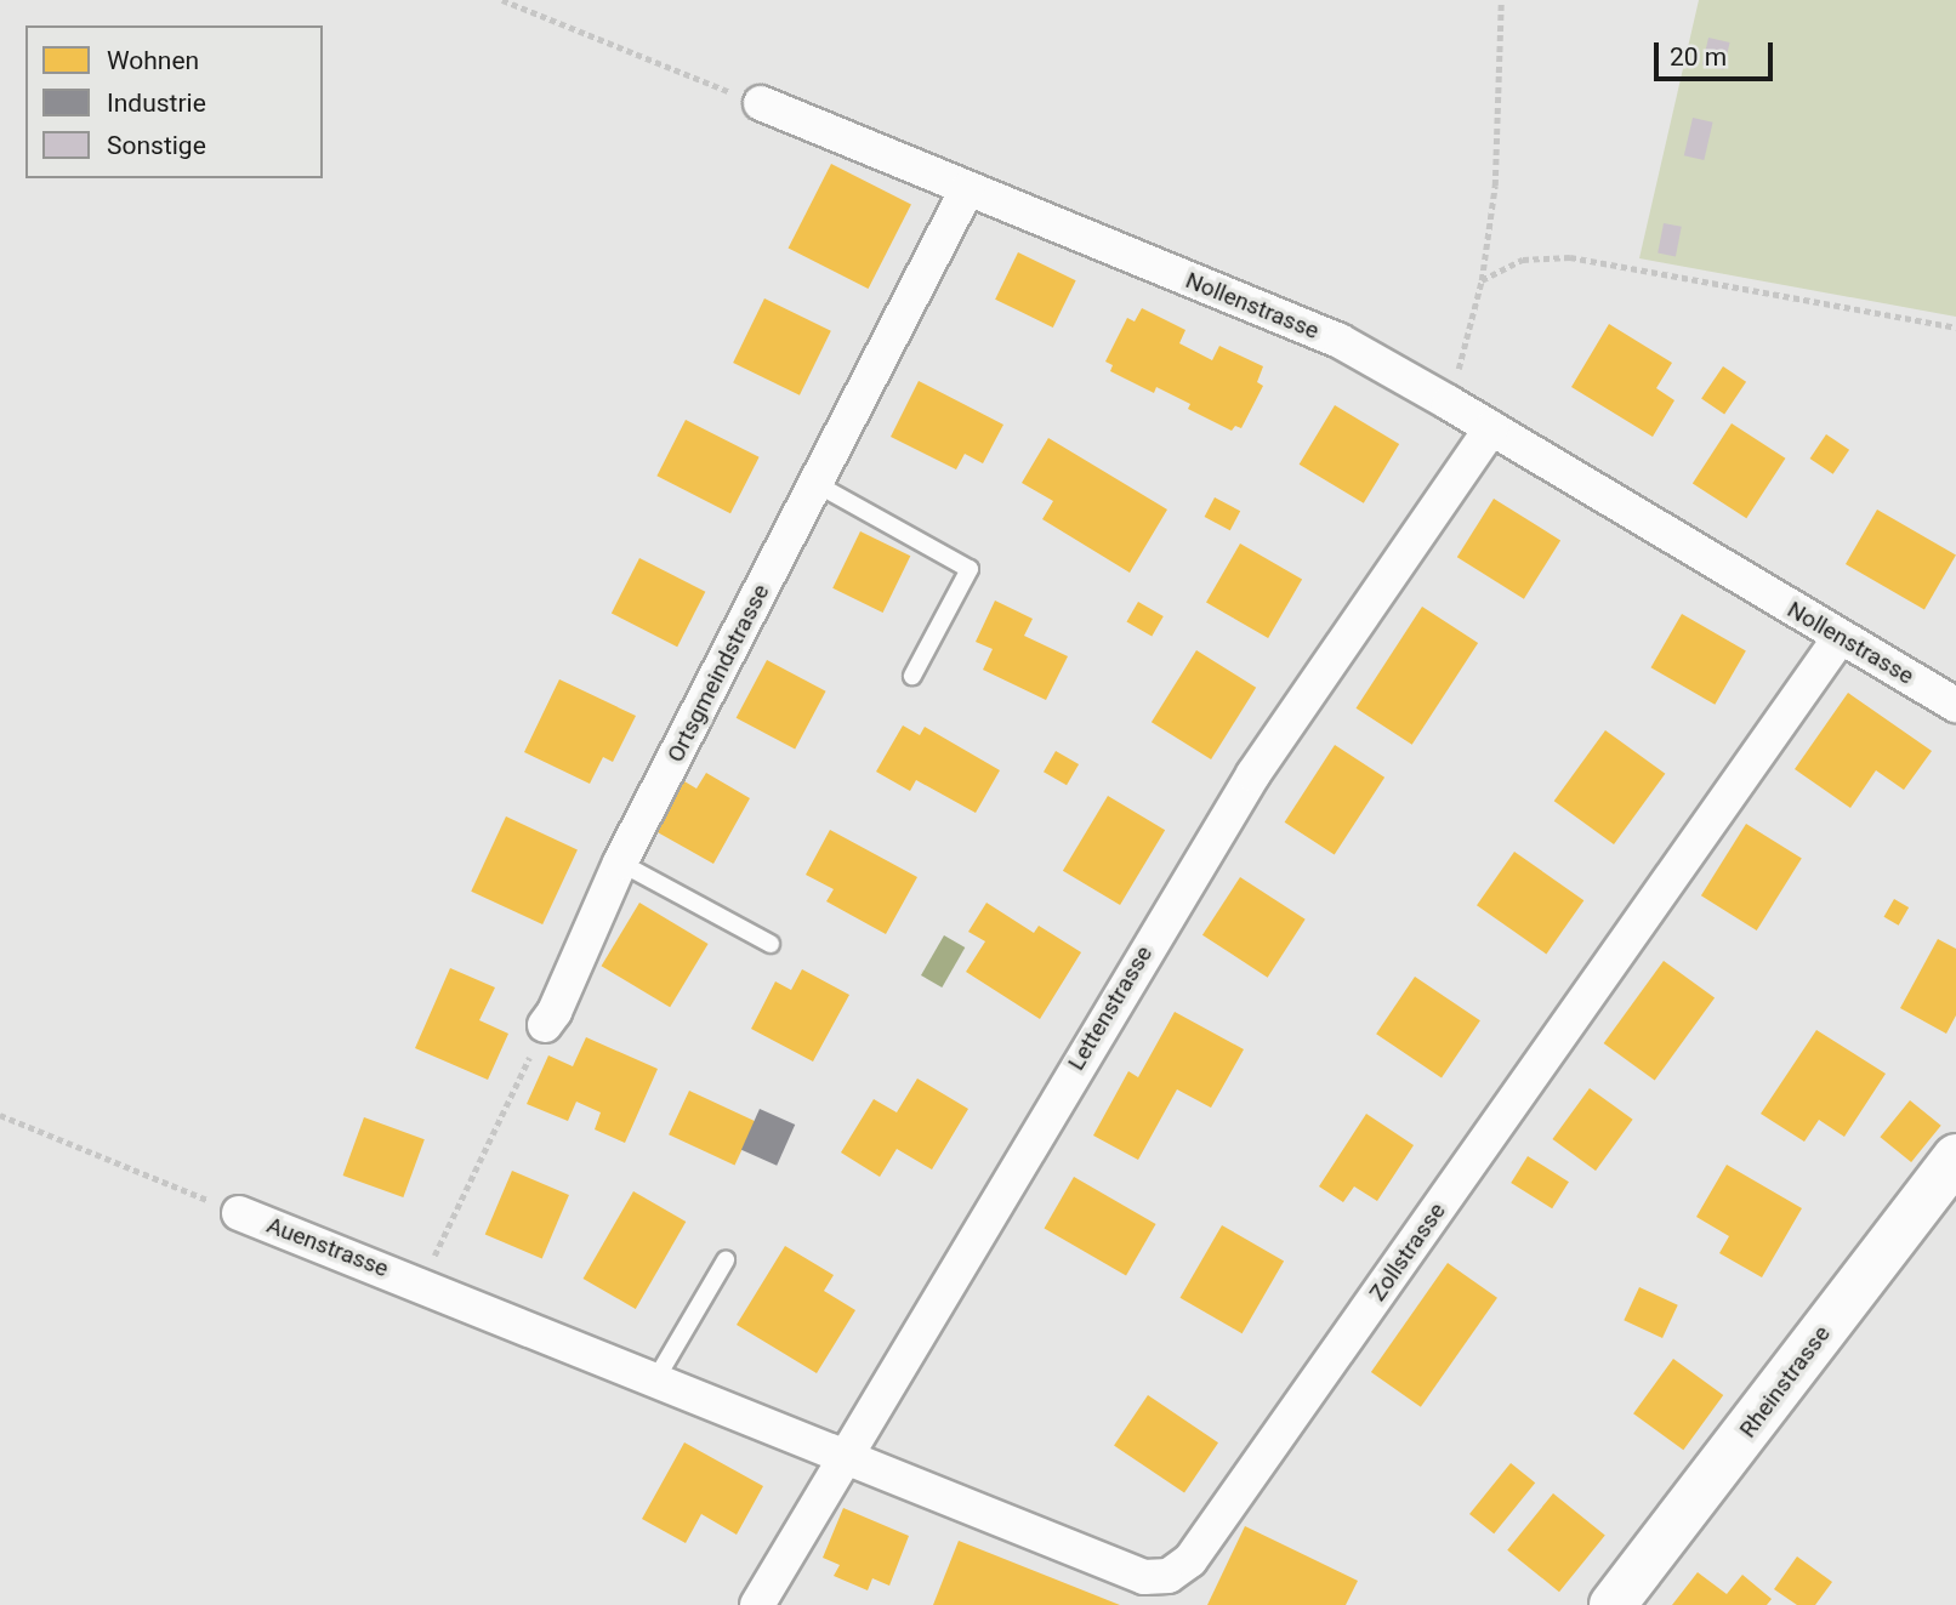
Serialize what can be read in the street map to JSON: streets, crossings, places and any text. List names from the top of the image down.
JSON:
{
  "streets": {
    "main road": ["Rheinstrasse"],
    "street": [
      "Nollenstrasse",
      "Ortsgmeindstrasse",
      "Lettenstrasse",
      "Auenstrasse",
      "Zollstrasse"
    ]
  },
  "crossings": [
    ["Nollenstrasse", "Ortsgmeindstrasse"],
    ["Nollenstrasse", "Lettenstrasse"],
    ["Nollenstrasse", "Zollstrasse"],
    ["Lettenstrasse", "Auenstrasse"],
    ["Lettenstrasse", "Zollstrasse"],
    ["Auenstrasse", "Zollstrasse"]
  ],
  "legend": ["Wohnen", "Industrie", "Sonstige"],
  "scale_bar": "20 m"
}
